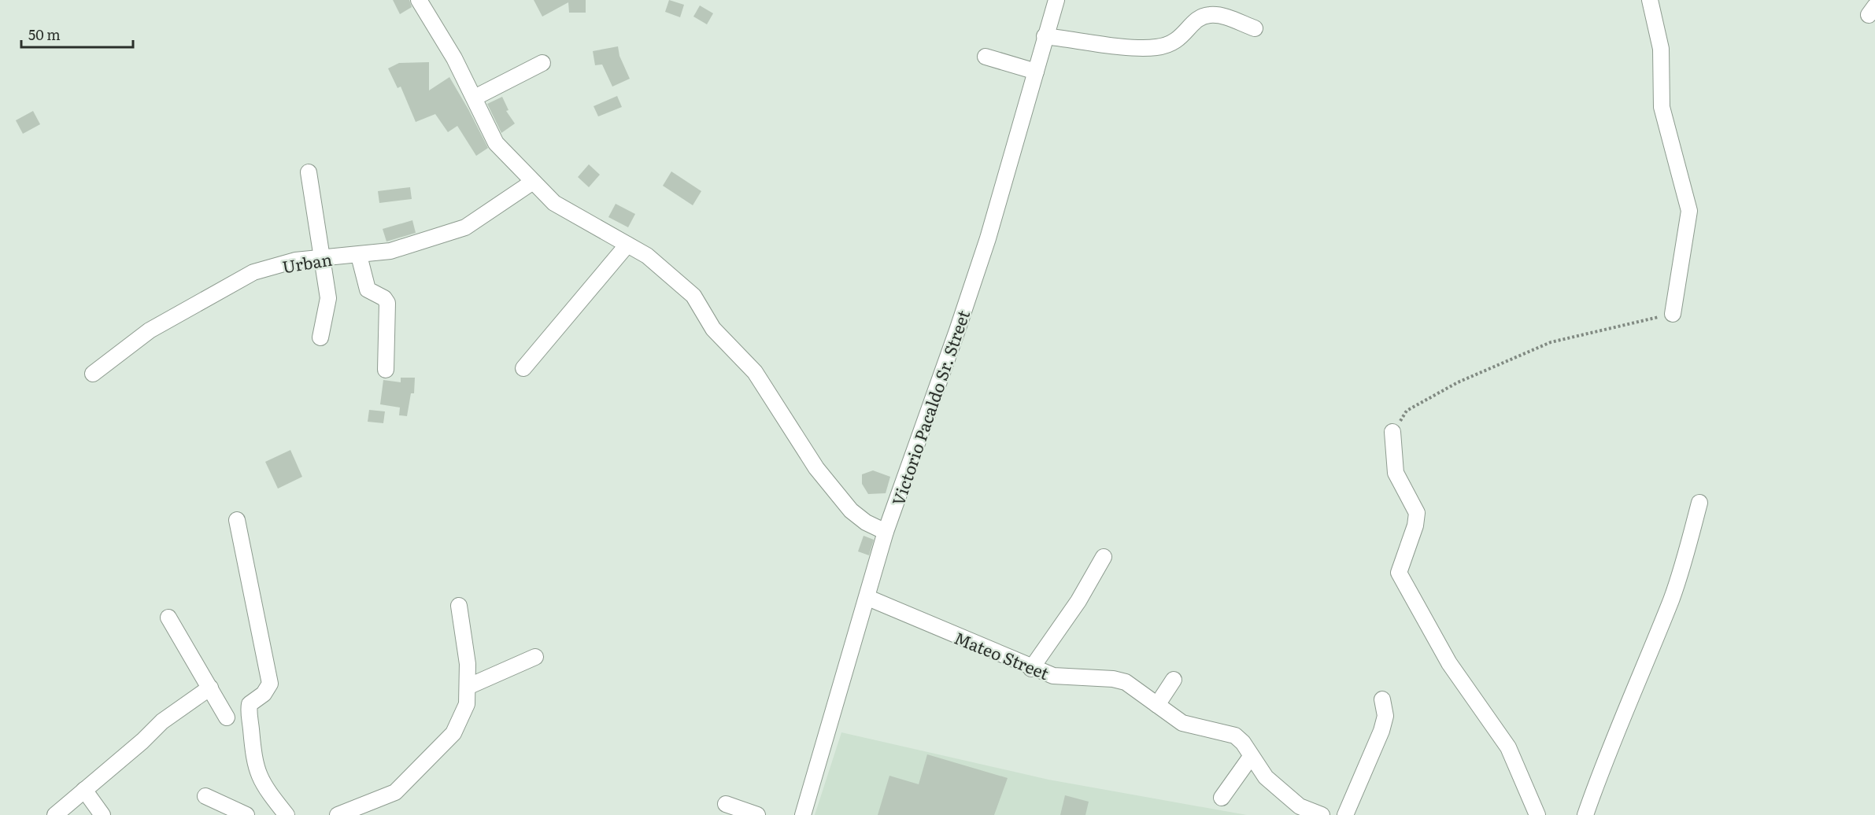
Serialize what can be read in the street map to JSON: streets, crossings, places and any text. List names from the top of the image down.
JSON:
{
  "streets": {
    "street": ["Urban", "Victorio Pacaldo Sr. Street", "Mateo Street"]
  },
  "crossings": [
    ["Victorio Pacaldo Sr. Street", "Mateo Street"]
  ],
  "scale_bar": "50 m"
}
